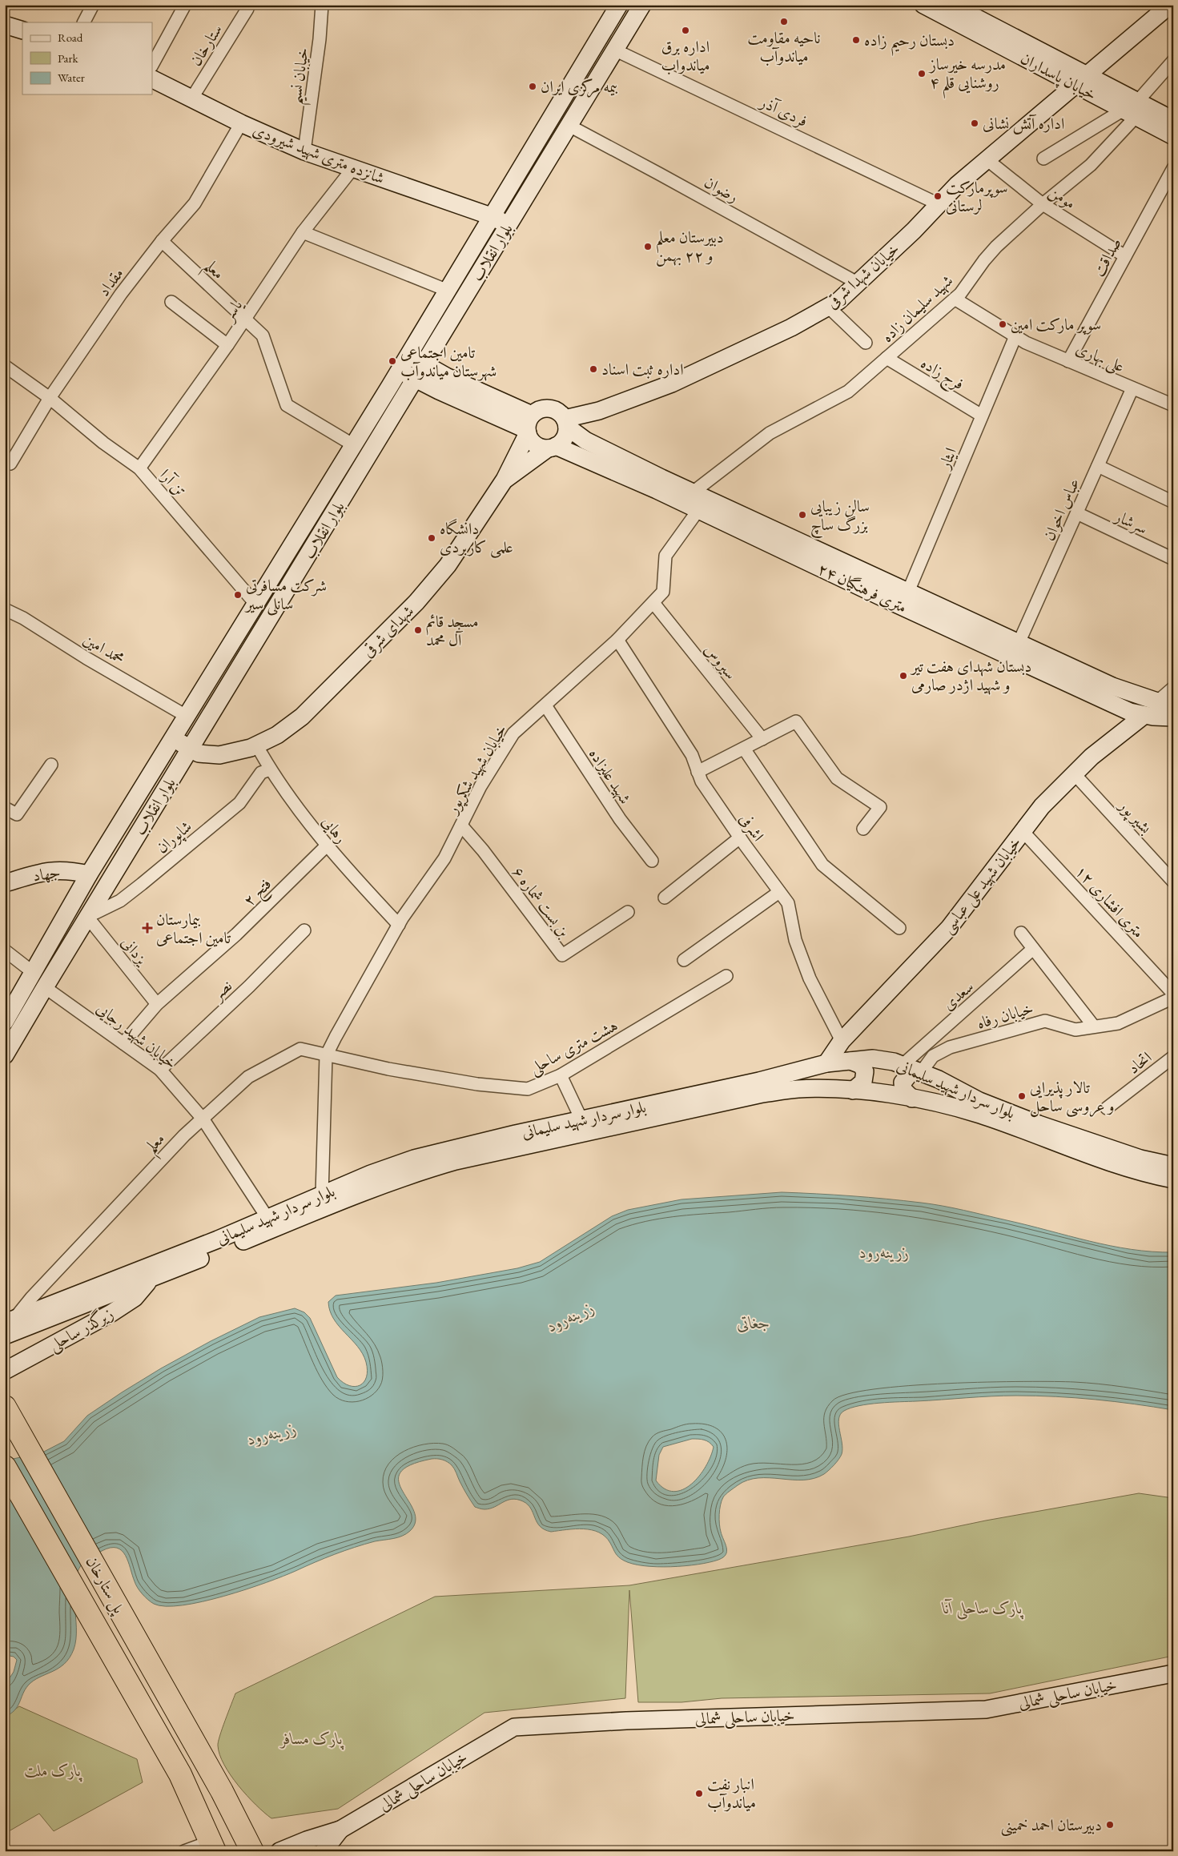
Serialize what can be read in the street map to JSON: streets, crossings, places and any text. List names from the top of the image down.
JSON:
{
  "streets": {
    "highway": ["پل ستارخان"],
    "main road": [
      "خیابان پاسداران",
      "شانزده متری شهید شیرودی",
      "بلوار انقلاب",
      "خیابان شهدا شرقی",
      "۲۴ متری فرهنگیان",
      "شهدای شرقی",
      "جهاد",
      "خیابان شهید علی عباسی",
      "بلوار سردار شهید سلیمانی",
      "زیرگذر ساحلی",
      "خیابان ساحلی شمالی"
    ],
    "street": [
      "ستارخان",
      "خیابان نسیم",
      "فردی آذر",
      "رضوان",
      "مومن",
      "صداقت",
      "معلم",
      "مقداد",
      "شهید سلیمان زاده",
      "یاسر",
      "علی بهاری",
      "فرج زاده",
      "ایثار",
      "تن آرا",
      "عباس اخوان",
      "سرشار",
      "محمد امین",
      "سیروس",
      "خیابان شهید شکرپور",
      "شهید علیزاده",
      "بشیر پور",
      "اشرفی",
      "رهایی",
      "شاپوران",
      "فتح ۲",
      "بن بست شماره ۶",
      "۱۲ متری افشاری",
      "یزدانی",
      "نصر",
      "سعدی",
      "خیابان رفاه",
      "خیابان شهید رجایی",
      "هشت متری ساحلی",
      "اتحاد"
    ]
  },
  "crossings": [
    ["ستارخان", "شانزده متری شهید شیرودی"],
    ["خیابان نسیم", "شانزده متری شهید شیرودی"],
    ["خیابان پاسداران", "خیابان شهدا شرقی"],
    ["فردی آذر", "بلوار انقلاب"],
    ["فردی آذر", "خیابان شهدا شرقی"],
    ["شانزده متری شهید شیرودی", "بلوار انقلاب"],
    ["شانزده متری شهید شیرودی", "مقداد"],
    ["شانزده متری شهید شیرودی", "یاسر"],
    ["رضوان", "بلوار انقلاب"],
    ["رضوان", "خیابان شهدا شرقی"],
    ["مومن", "صداقت"],
    ["مومن", "خیابان شهدا شرقی"],
    ["مومن", "شهید سلیمان زاده"],
    ["بلوار انقلاب", "معلم"],
    ["بلوار انقلاب", "تن آرا"],
    ["بلوار انقلاب", "شهدای شرقی"],
    ["بلوار انقلاب", "محمد امین"],
    ["بلوار انقلاب", "شاپوران"],
    ["بلوار انقلاب", "جهاد"],
    ["بلوار انقلاب", "یزدانی"],
    ["بلوار انقلاب", "خیابان شهید رجایی"],
    ["صداقت", "علی بهاری"],
    ["معلم", "مقداد"],
    ["معلم", "یاسر"],
    ["معلم", "خیابان شهید شکرپور"],
    ["معلم", "خیابان شهید رجایی"],
    ["معلم", "هشت متری ساحلی"],
    ["معلم", "بلوار سردار شهید سلیمانی"],
    ["خیابان شهدا شرقی", "۲۴ متری فرهنگیان"],
    ["خیابان شهدا شرقی", "شهدای شرقی"],
    ["مقداد", "تن آرا"],
    ["شهید سلیمان زاده", "علی بهاری"],
    ["شهید سلیمان زاده", "فرج زاده"],
    ["شهید سلیمان زاده", "۲۴ متری فرهنگیان"],
    ["یاسر", "تن آرا"],
    ["علی بهاری", "ایثار"],
    ["علی بهاری", "عباس اخوان"],
    ["فرج زاده", "ایثار"],
    ["ایثار", "۲۴ متری فرهنگیان"],
    ["عباس اخوان", "سرشار"],
    ["عباس اخوان", "۲۴ متری فرهنگیان"],
    ["۲۴ متری فرهنگیان", "شهدای شرقی"],
    ["۲۴ متری فرهنگیان", "خیابان شهید شکرپور"],
    ["۲۴ متری فرهنگیان", "خیابان شهید علی عباسی"],
    ["شهدای شرقی", "رهایی"],
    ["سیروس", "خیابان شهید شکرپور"],
    ["خیابان شهید شکرپور", "شهید علیزاده"],
    ["خیابان شهید شکرپور", "اشرفی"],
    ["خیابان شهید شکرپور", "رهایی"],
    ["خیابان شهید شکرپور", "بن بست شماره ۶"],
    ["خیابان شهید شکرپور", "هشت متری ساحلی"],
    ["بشیر پور", "خیابان شهید علی عباسی"],
    ["اشرفی", "خیابان شهید علی عباسی"],
    ["رهایی", "شاپوران"],
    ["رهایی", "فتح ۲"],
    ["شاپوران", "یزدانی"],
    ["خیابان شهید علی عباسی", "۱۲ متری افشاری"],
    ["خیابان شهید علی عباسی", "بلوار سردار شهید سلیمانی"],
    ["فتح ۲", "یزدانی"],
    ["فتح ۲", "خیابان شهید رجایی"],
    ["نصر", "خیابان شهید رجایی"],
    ["سعدی", "بلوار سردار شهید سلیمانی"],
    ["خیابان رفاه", "بلوار سردار شهید سلیمانی"],
    ["خیابان شهید رجایی", "بلوار سردار شهید سلیمانی"],
    ["بلوار سردار شهید سلیمانی", "زیرگذر ساحلی"]
  ],
  "water": ["زرینه‌رود", "جغاتی"],
  "parks": ["پارک ساحلی آنا", "پارک مسافر", "پارک ملت"],
  "places": {
    "other": [
      "ناحیه مقاومت میاندوآب",
      "اداره برق میاندواب",
      "دبستان رحیم زاده",
      "مدرسه خیرساز روشنایی قلم ۴",
      "بیمه مرکزی ایران",
      "اداره آتش نشانی",
      "سوپرمارکت لرستانی",
      "دبیرستان معلم و ۲۲ بهمن",
      "سوپر مارکت امین",
      "تامین اجتماعی شهرستان میاندوآب",
      "اداره ثبت اسناد",
      "سالن زیبایی بزرگ ساچ",
      "دانشگاه علمی کاربردی",
      "شرکت مسافرتی سانلی سیر",
      "مسجد قائم آل محمد",
      "دبستان شهدای هفت تیر و شهید اژدر صارمی",
      "تالار پذیرایی و عروسی ساحل",
      "انبار نفت میاندوآب",
      "دبیرستان احمد خمینی"
    ],
    "health": ["بیمارستان تامین اجتماعی"]
  },
  "legend": ["Road", "Park", "Water"]
}
